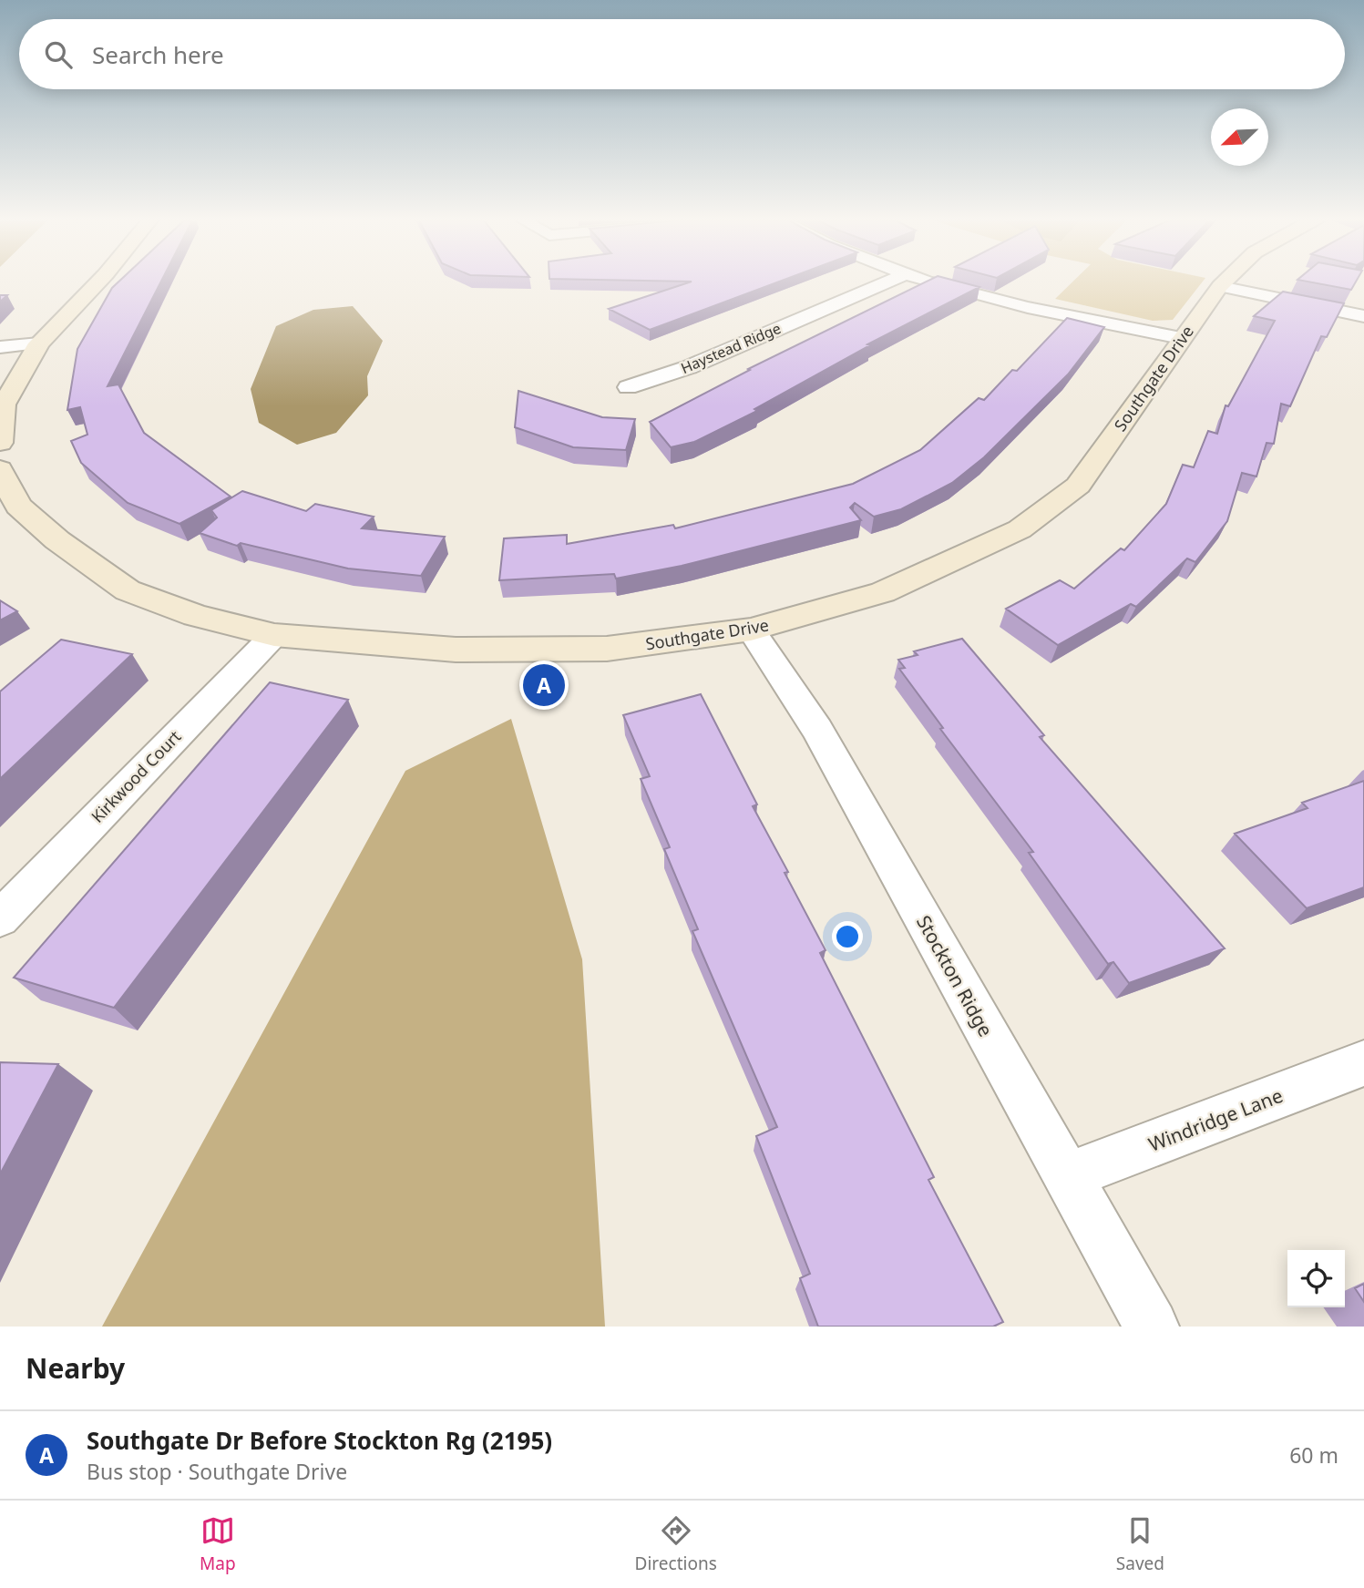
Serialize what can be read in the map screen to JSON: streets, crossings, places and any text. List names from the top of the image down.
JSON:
{
  "streets": {
    "street": [
      "Haystead Ridge",
      "Southgate Drive",
      "Kirkwood Court",
      "Stockton Ridge",
      "Windridge Lane"
    ]
  },
  "crossings": [
    ["Southgate Drive", "Kirkwood Court"],
    ["Southgate Drive", "Stockton Ridge"],
    ["Stockton Ridge", "Windridge Lane"]
  ],
  "north": "bottom left",
  "page": {
    "search": "Search here",
    "pins": "A",
    "heading": "Nearby",
    "list": [
      {
        "mark": "A",
        "name": "Southgate Dr Before Stockton Rg (2195)",
        "note": "Bus stop · Southgate Drive",
        "value": "60 m"
      }
    ],
    "nav": ["Map", "Directions", "Saved"]
  }
}
